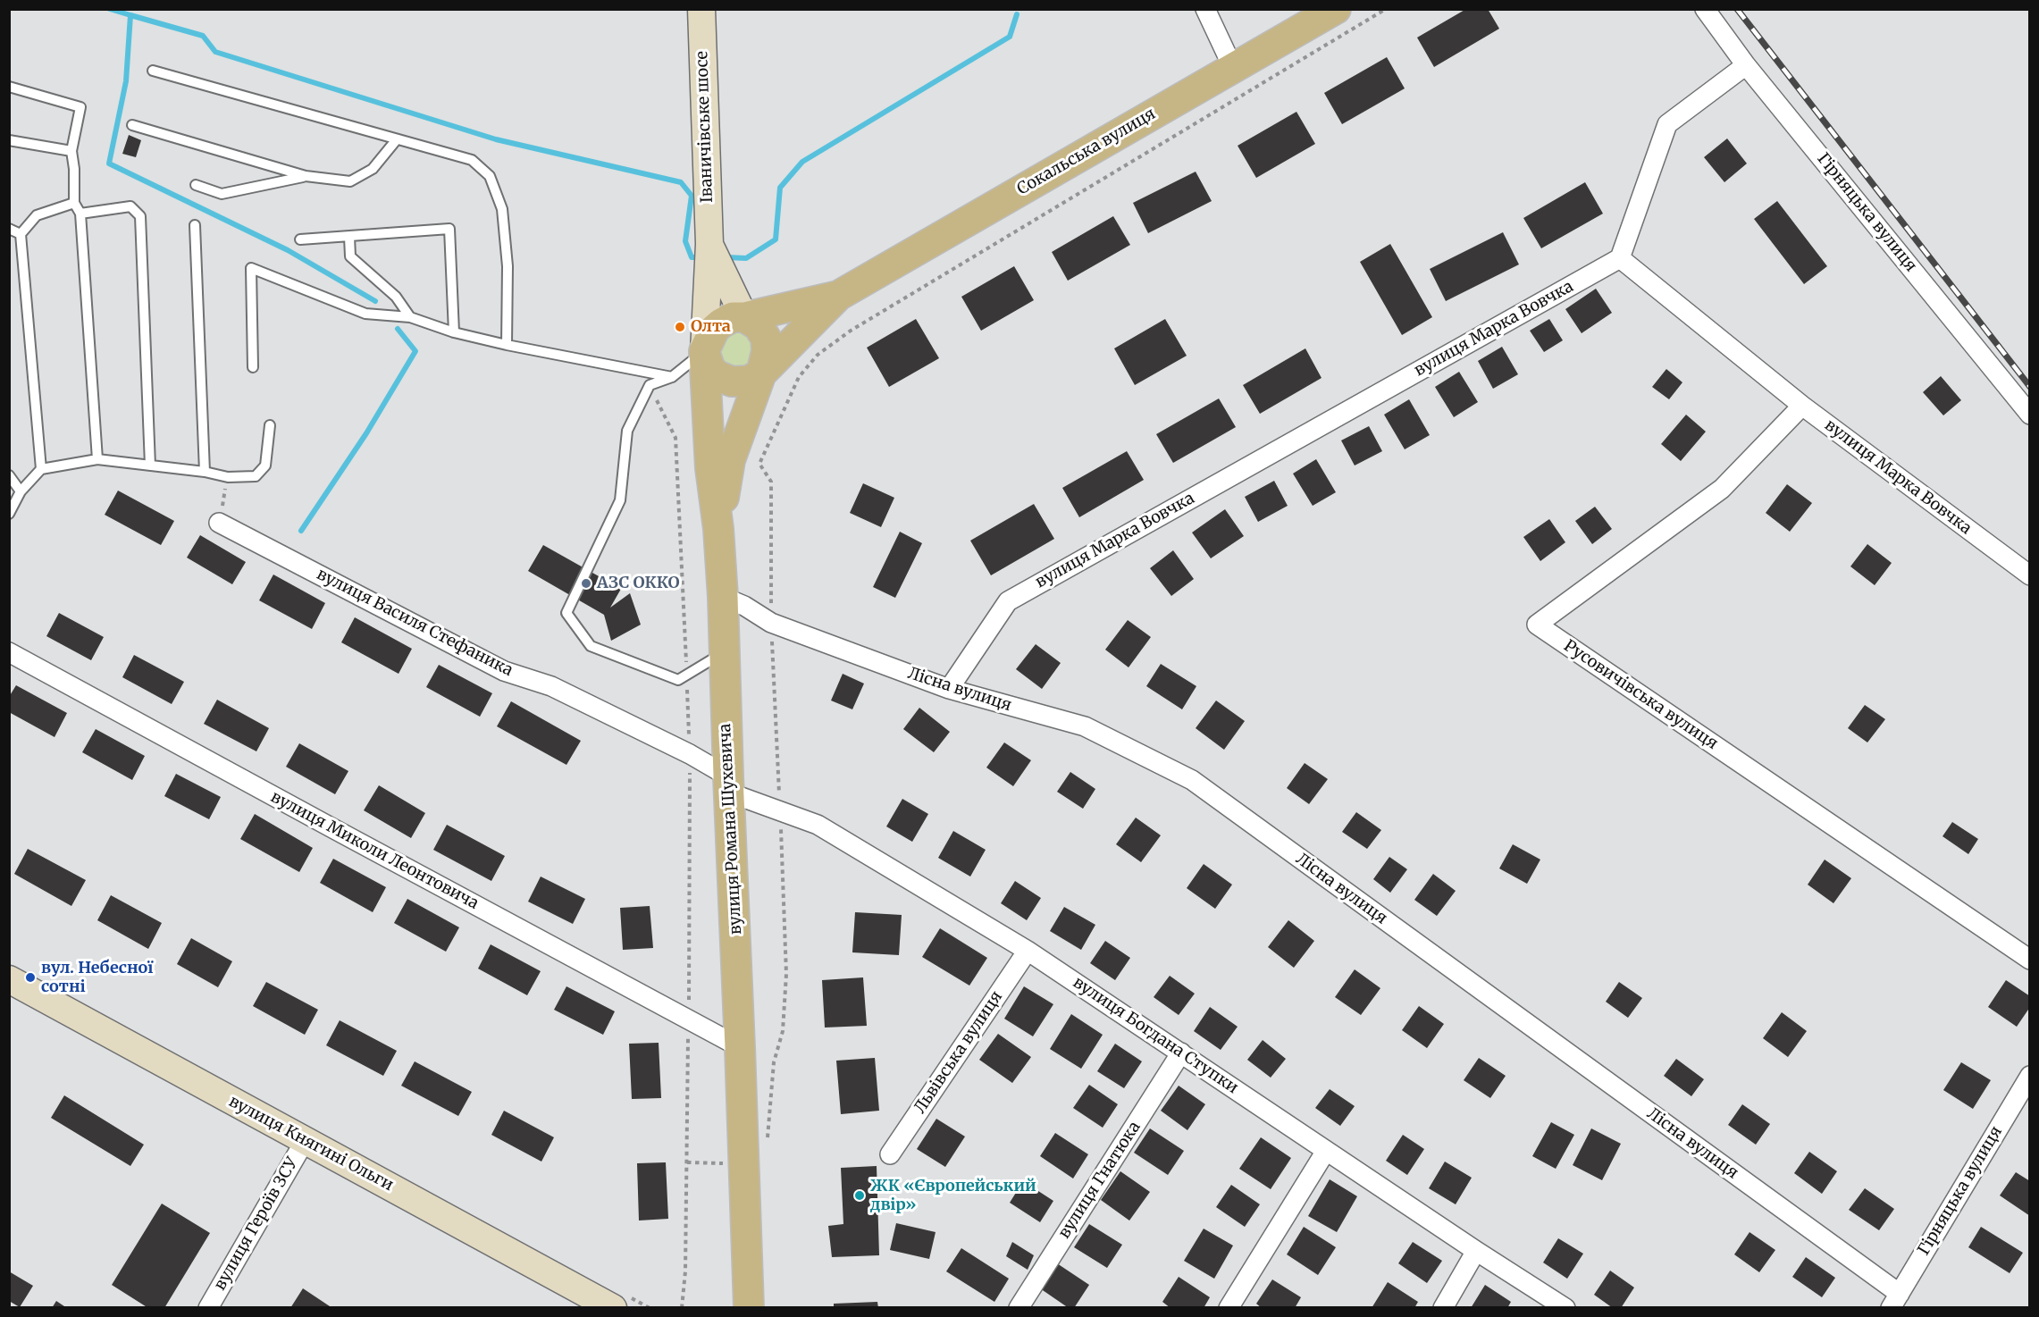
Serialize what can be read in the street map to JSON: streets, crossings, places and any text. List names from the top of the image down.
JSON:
{
  "streets": {
    "main road": ["Сокальська вулиця", "вулиця Романа Шухевича"],
    "street": [
      "Іваничівське шосе",
      "Гірняцька вулиця",
      "вулиця Марка Вовчка",
      "вулиця Василя Стефаника",
      "Лісна вулиця",
      "Русовичівська вулиця",
      "вулиця Миколи Леонтовича",
      "вулиця Богдана Ступки",
      "Львівська вулиця",
      "вулиця Княгині Ольги",
      "вулиця Гнатюка",
      "вулиця Героїв ЗСУ"
    ]
  },
  "crossings": [
    ["Іваничівське шосе", "вулиця Романа Шухевича"],
    ["Гірняцька вулиця", "Лісна вулиця"],
    ["вулиця Марка Вовчка", "Лісна вулиця"],
    ["вулиця Марка Вовчка", "Русовичівська вулиця"],
    ["вулиця Василя Стефаника", "вулиця Романа Шухевича"],
    ["вулиця Василя Стефаника", "вулиця Богдана Ступки"],
    ["Лісна вулиця", "вулиця Романа Шухевича"],
    ["вулиця Романа Шухевича", "вулиця Миколи Леонтовича"],
    ["вулиця Романа Шухевича", "вулиця Богдана Ступки"],
    ["вулиця Богдана Ступки", "Львівська вулиця"],
    ["вулиця Богдана Ступки", "вулиця Гнатюка"],
    ["вулиця Княгині Ольги", "вулиця Героїв ЗСУ"]
  ],
  "places": [
    "Олта",
    "АЗС ОККО",
    "вул. Небесної сотні",
    "ЖК «Європейський двір»"
  ]
}
